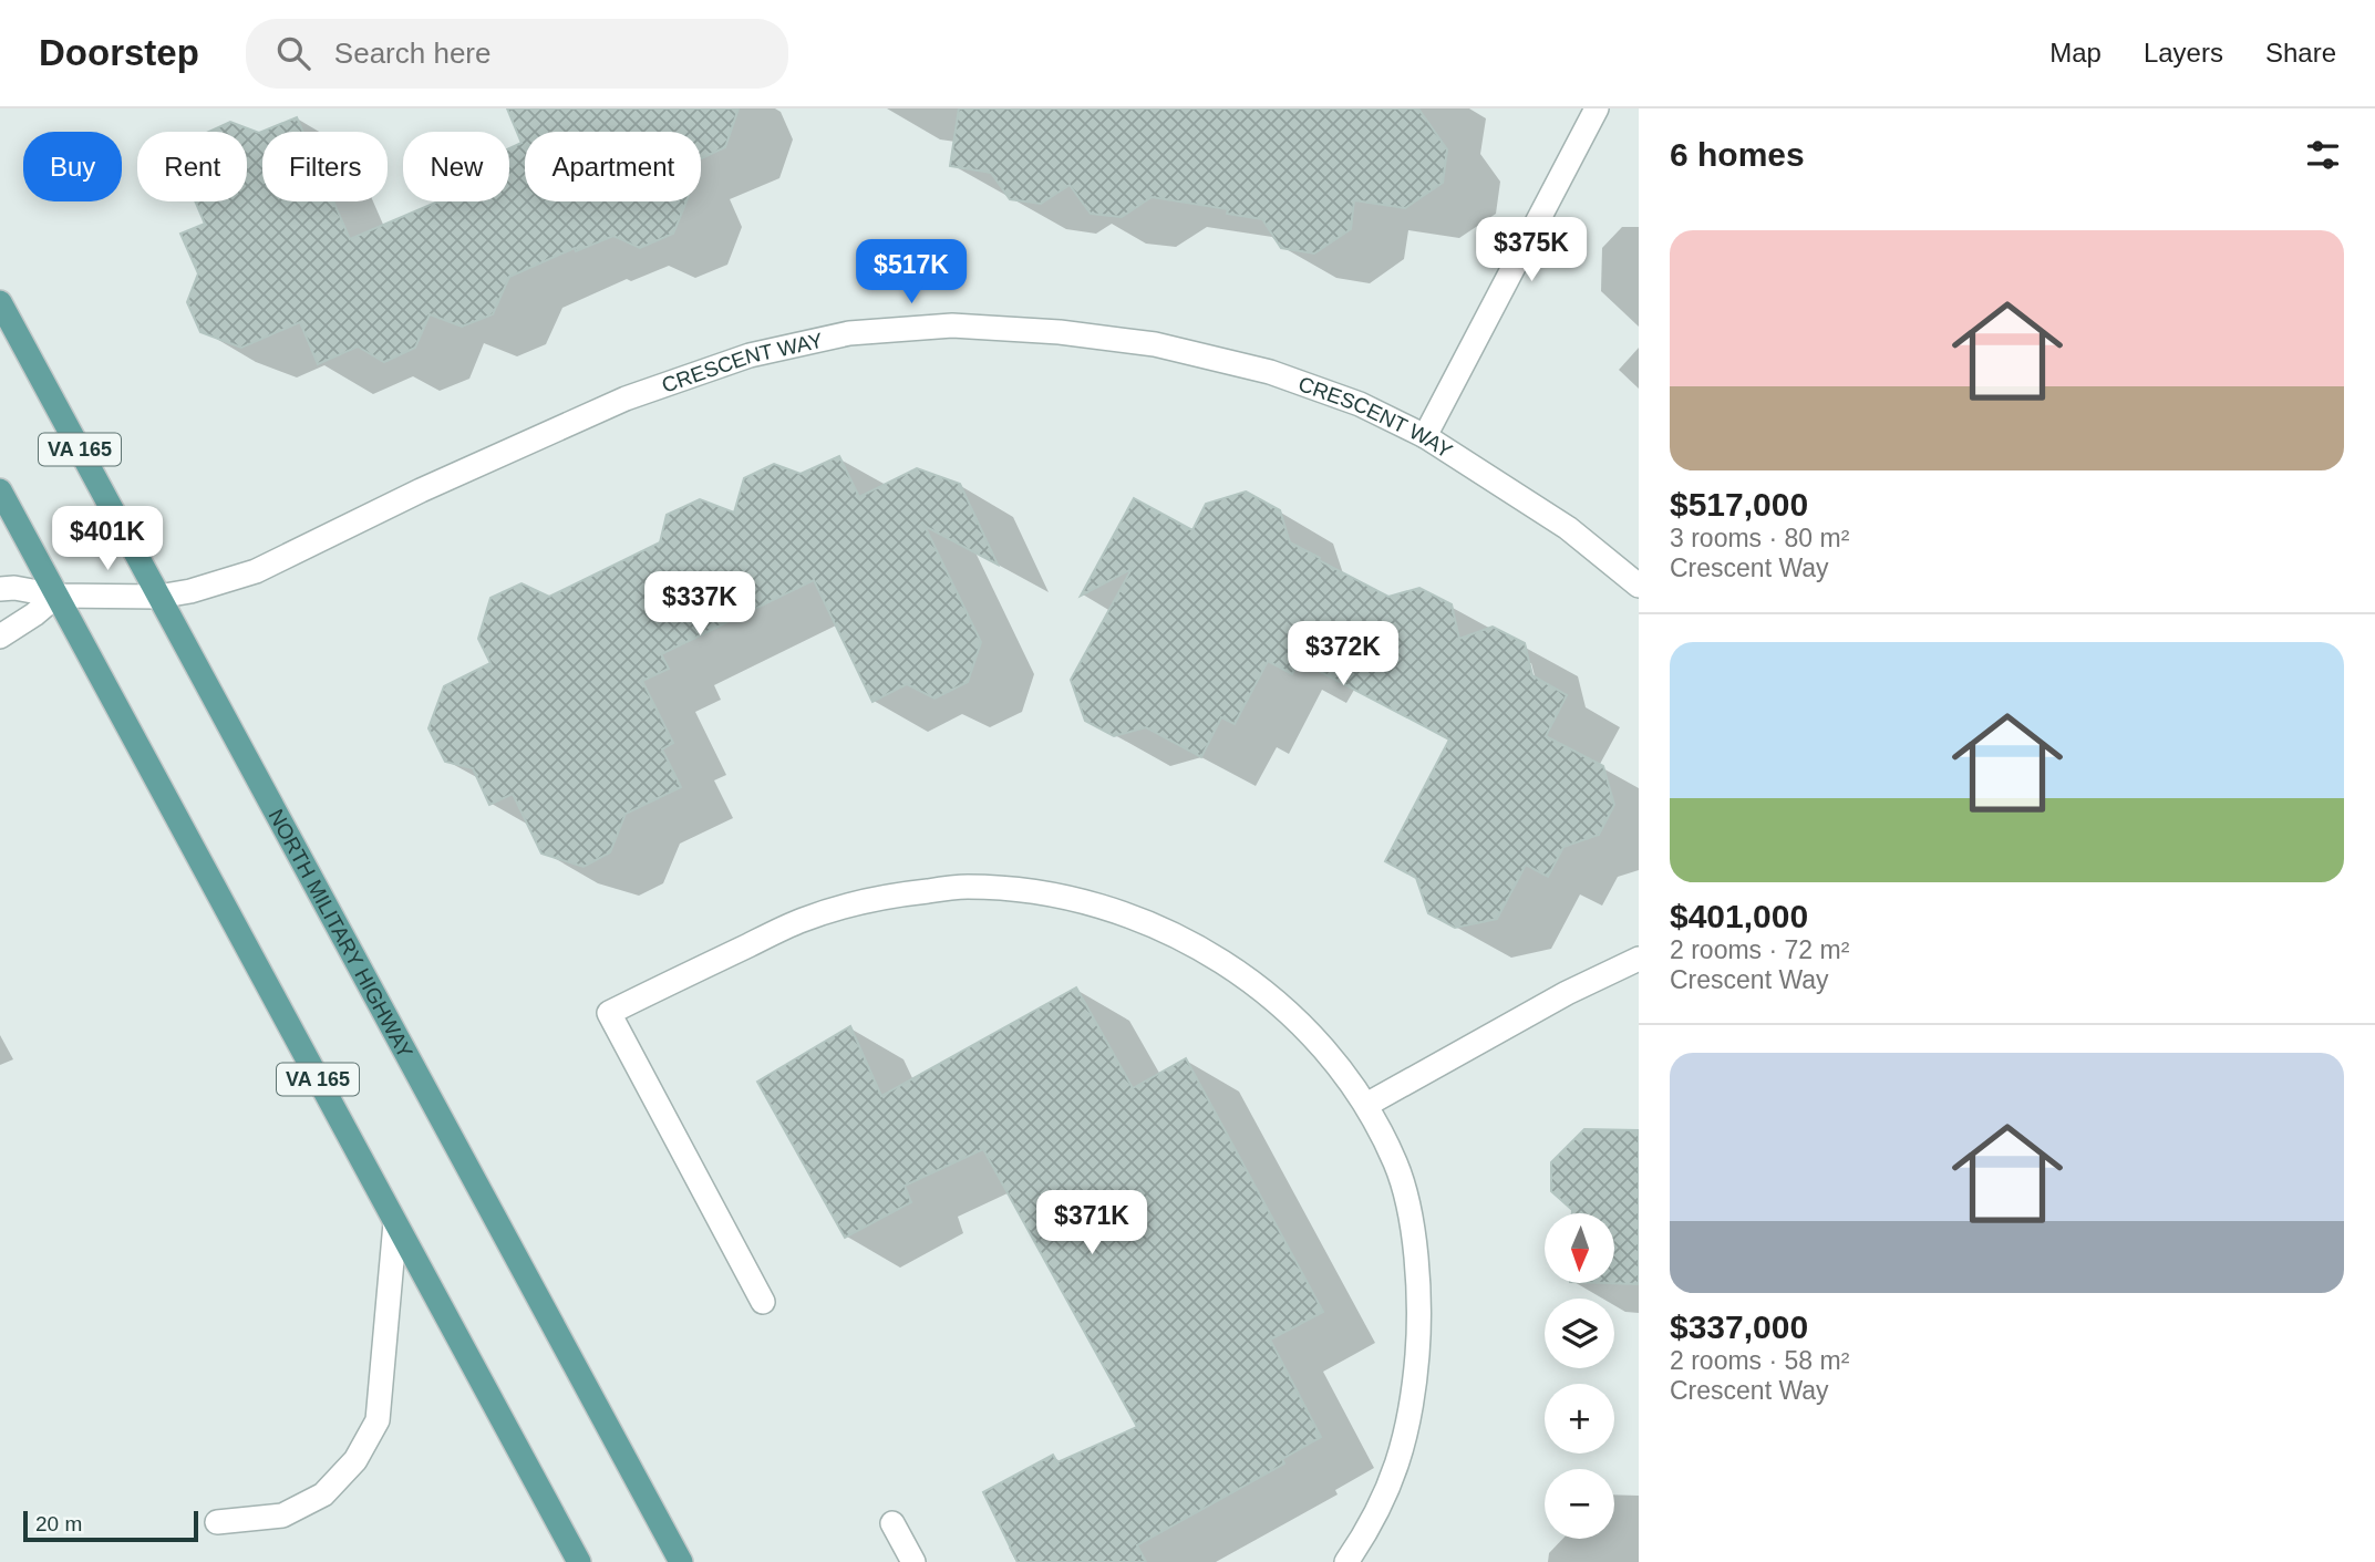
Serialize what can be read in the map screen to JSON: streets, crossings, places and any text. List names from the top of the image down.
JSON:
{
  "streets": {
    "main road": ["VA 165", "NORTH MILITARY HIGHWAY"],
    "street": ["CRESCENT WAY"]
  },
  "crossings": [
    ["CRESCENT WAY", "VA 165"],
    ["CRESCENT WAY", "NORTH MILITARY HIGHWAY"]
  ],
  "scale_bar": "20 m",
  "north": "bottom",
  "page": {
    "header": "Doorstep",
    "search": "Search here",
    "nav": ["Map", "Layers", "Share"],
    "heading": "6 homes",
    "chip": [
      "Buy",
      "Rent",
      "Filters",
      "New",
      "Apartment"
    ],
    "list": [
      {
        "name": "$517,000",
        "note": "3 rooms · 80 m² · Crescent Way"
      },
      {
        "name": "$401,000",
        "note": "2 rooms · 72 m² · Crescent Way"
      },
      {
        "name": "$337,000",
        "note": "2 rooms · 58 m² · Crescent Way"
      }
    ],
    "price": [
      "$375K",
      "$517K",
      "$401K",
      "$337K",
      "$372K",
      "$371K"
    ],
    "map_buttons": ["+", "−"],
    "scale": "20 m"
  }
}
